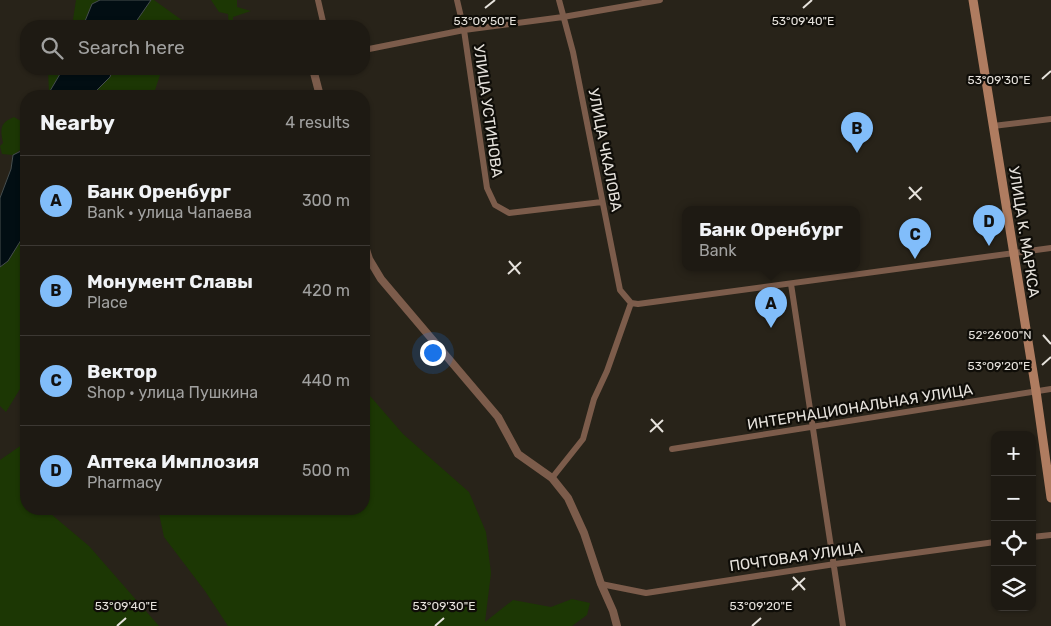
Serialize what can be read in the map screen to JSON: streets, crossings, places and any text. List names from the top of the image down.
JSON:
{
  "streets": {
    "main road": ["УЛИЦА К. МАРКСА"],
    "street": [
      "УЛИЦА УСТИНОВА",
      "УЛИЦА ЧКАЛОВА",
      "ИНТЕРНАЦИОНАЛЬНАЯ УЛИЦА",
      "ПОЧТОВАЯ УЛИЦА"
    ]
  },
  "crossings": [
    ["УЛИЦА УСТИНОВА", "УЛИЦА ЧКАЛОВА"],
    ["УЛИЦА К. МАРКСА", "ИНТЕРНАЦИОНАЛЬНАЯ УЛИЦА"]
  ],
  "page": {
    "search": "Search here",
    "heading": ["Nearby", "4 results"],
    "pins": [
      "B",
      "D",
      "C",
      "A"
    ],
    "list": [
      {
        "mark": "A",
        "name": "Банк Оренбург",
        "note": "Bank · улица Чапаева",
        "value": "300 m"
      },
      {
        "mark": "B",
        "name": "Монумент Славы",
        "note": "Place",
        "value": "420 m"
      },
      {
        "mark": "C",
        "name": "Вектор",
        "note": "Shop · улица Пушкина",
        "value": "440 m"
      },
      {
        "mark": "D",
        "name": "Аптека Имплозия",
        "note": "Pharmacy",
        "value": "500 m"
      }
    ],
    "popup": ["Банк Оренбург", "Bank"],
    "map_buttons": ["+", "−"]
  },
  "coordinates": [
    "53°09'50\"E",
    "53°09'40\"E",
    "53°09'30\"E",
    "52°26'00\"N",
    "53°09'20\"E"
  ]
}
